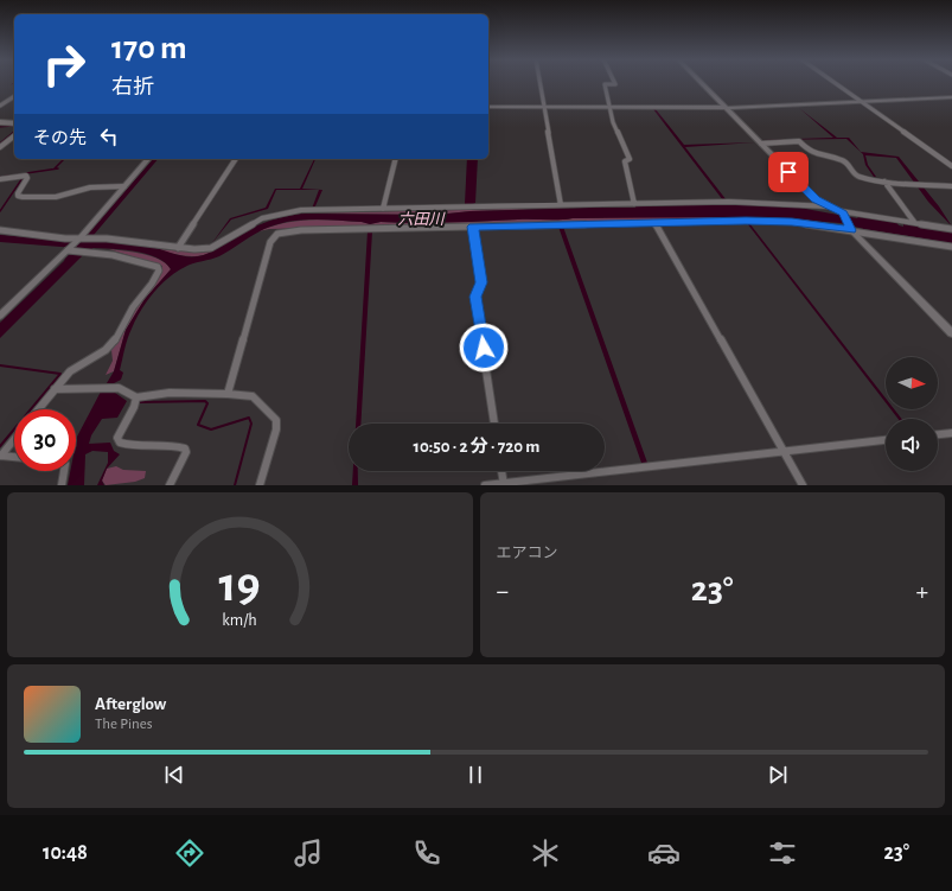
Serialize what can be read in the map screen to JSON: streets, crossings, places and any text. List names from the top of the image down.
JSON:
{
  "water": ["六田川"],
  "north": "right",
  "page": {
    "turn": ["170 m", "右折"],
    "then": "その先",
    "limit": "30",
    "trip": "10:50 · 2 分 · 720 m",
    "tile": "エアコン",
    "heat": ["−", "23°", "+"],
    "song": ["Afterglow", "The Pines"],
    "tabs": ["10:48", "23°"],
    "gauge": ["19", "km/h"]
  }
}
